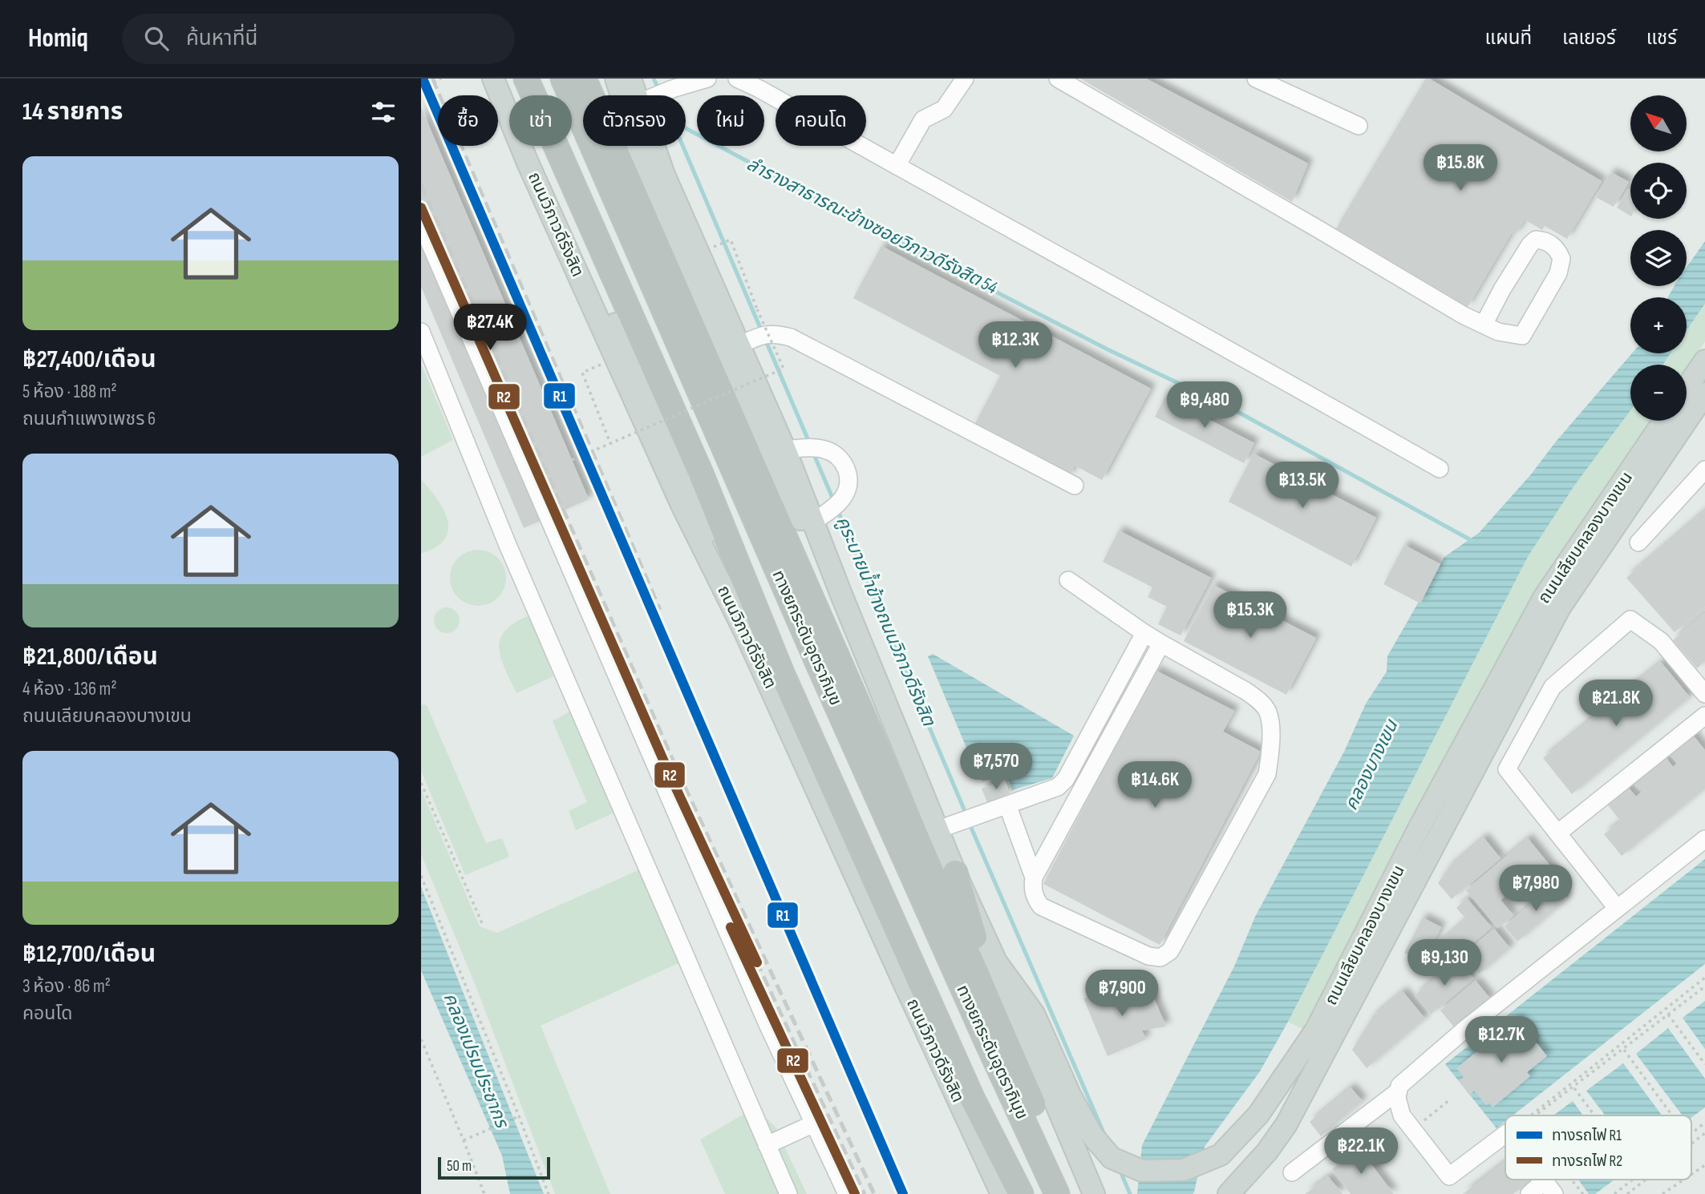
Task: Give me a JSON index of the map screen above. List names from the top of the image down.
{
  "streets": {
    "highway": ["ถนนวิภาวดีรังสิต", "ทางยกระดับอุตราภิมุข"],
    "main road": ["ถนนเลียบคลองบางเขน"]
  },
  "water": [
    "ลำรางสาธารณะข้างซอยวิภาวดีรังสิต 54",
    "คูระบายน้ำข้างถนนวิภาวดีรังสิต",
    "คลองบางเขน",
    "คลองเปรมประชากร"
  ],
  "lines": ["rail line R1", "rail line R2"],
  "legend": ["ทางรถไฟ R1", "ทางรถไฟ R2"],
  "scale_bar": "50 m",
  "north": "top left",
  "page": {
    "header": "Homiq",
    "search": "ค้นหาที่นี่",
    "nav": ["แผนที่", "เลเยอร์", "แชร์"],
    "heading": "14 รายการ",
    "map_buttons": ["+", "−"],
    "chip": [
      "ซื้อ",
      "เช่า",
      "ตัวกรอง",
      "ใหม่",
      "คอนโด"
    ],
    "price": [
      "฿15.8K",
      "฿27.4K",
      "฿12.3K",
      "฿9,480",
      "฿13.5K",
      "฿15.3K",
      "฿21.8K",
      "฿7,570",
      "฿14.6K",
      "฿7,980",
      "฿9,130",
      "฿7,900",
      "฿12.7K",
      "฿22.1K"
    ],
    "list": [
      {
        "name": "฿27,400/เดือน",
        "note": "5 ห้อง · 188 m² · ถนนกำแพงเพชร 6"
      },
      {
        "name": "฿21,800/เดือน",
        "note": "4 ห้อง · 136 m² · ถนนเลียบคลองบางเขน"
      },
      {
        "name": "฿12,700/เดือน",
        "note": "3 ห้อง · 86 m² · คอนโด"
      }
    ],
    "scale": "50 m"
  }
}
